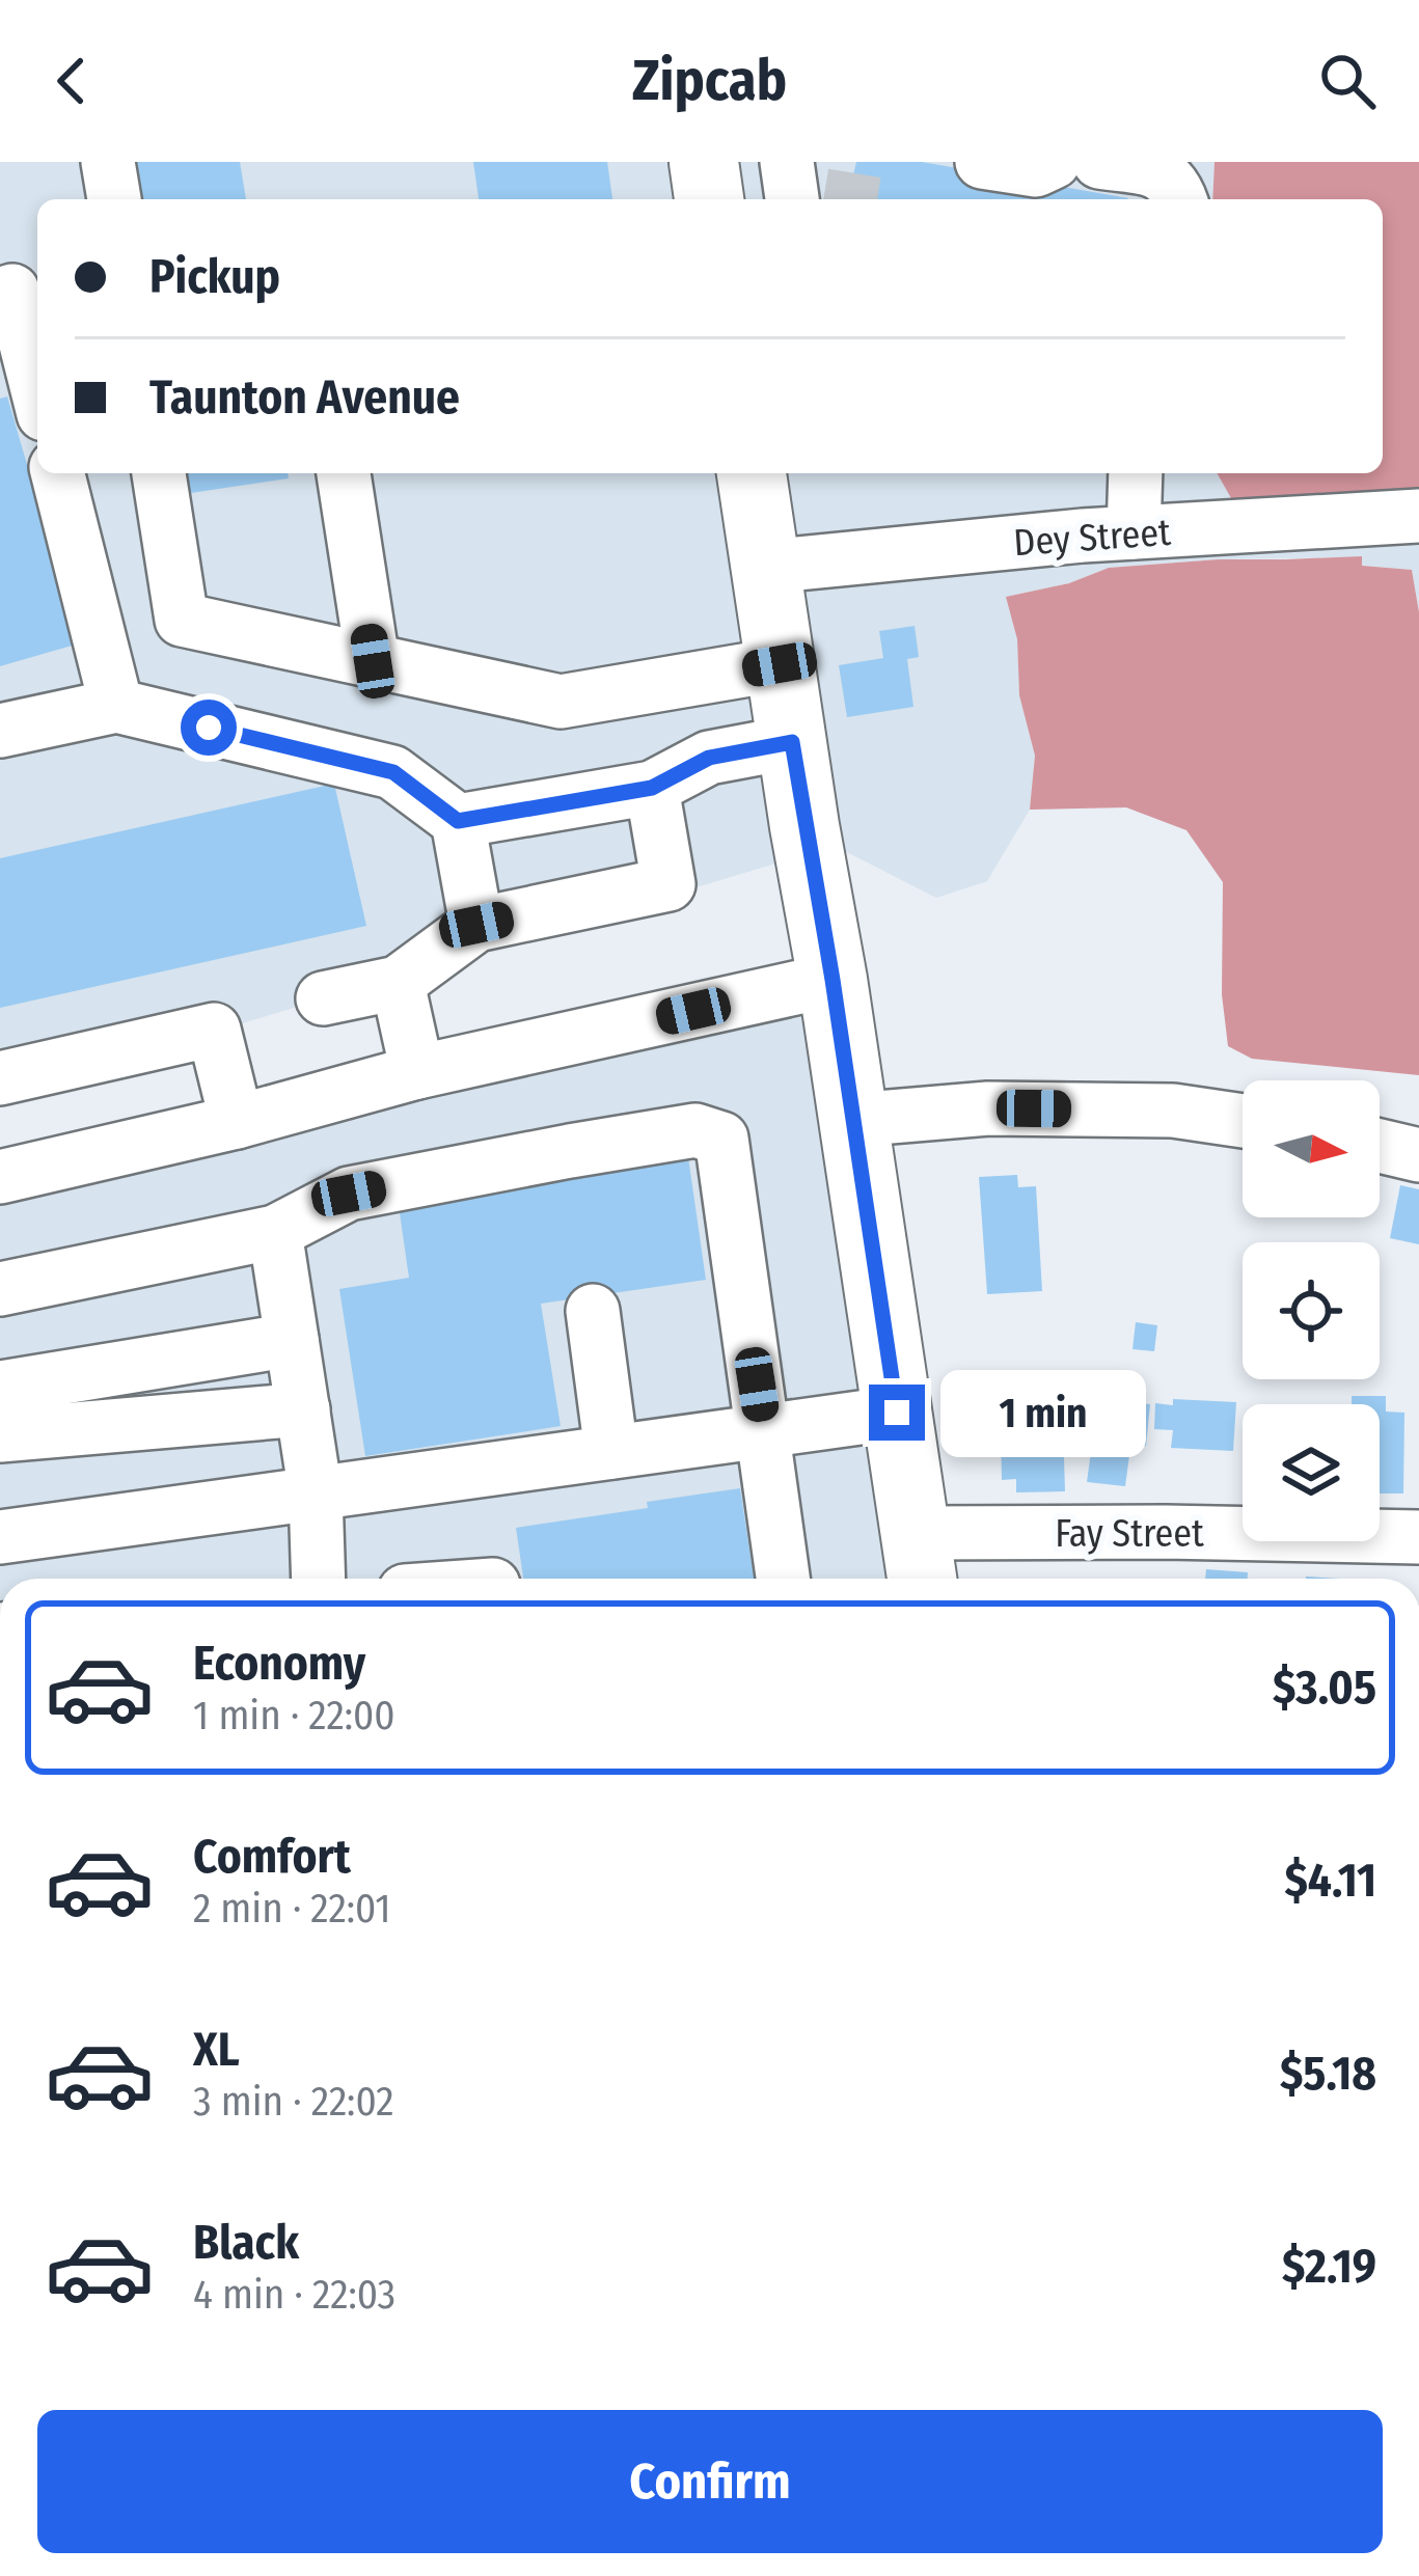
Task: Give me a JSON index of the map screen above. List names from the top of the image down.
{
  "streets": {
    "street": ["Dey Street", "Fay Street"]
  },
  "north": "right",
  "page": {
    "header": "Zipcab",
    "banner": ["Pickup", "Taunton Avenue"],
    "bubble": "1 min",
    "list": [
      {
        "name": "Economy",
        "note": "1 min · 22:00",
        "value": "$3.05"
      },
      {
        "name": "Comfort",
        "note": "2 min · 22:01",
        "value": "$4.11"
      },
      {
        "name": "XL",
        "note": "3 min · 22:02",
        "value": "$5.18"
      },
      {
        "name": "Black",
        "note": "4 min · 22:03",
        "value": "$2.19"
      }
    ],
    "buttons": "Confirm"
  }
}
